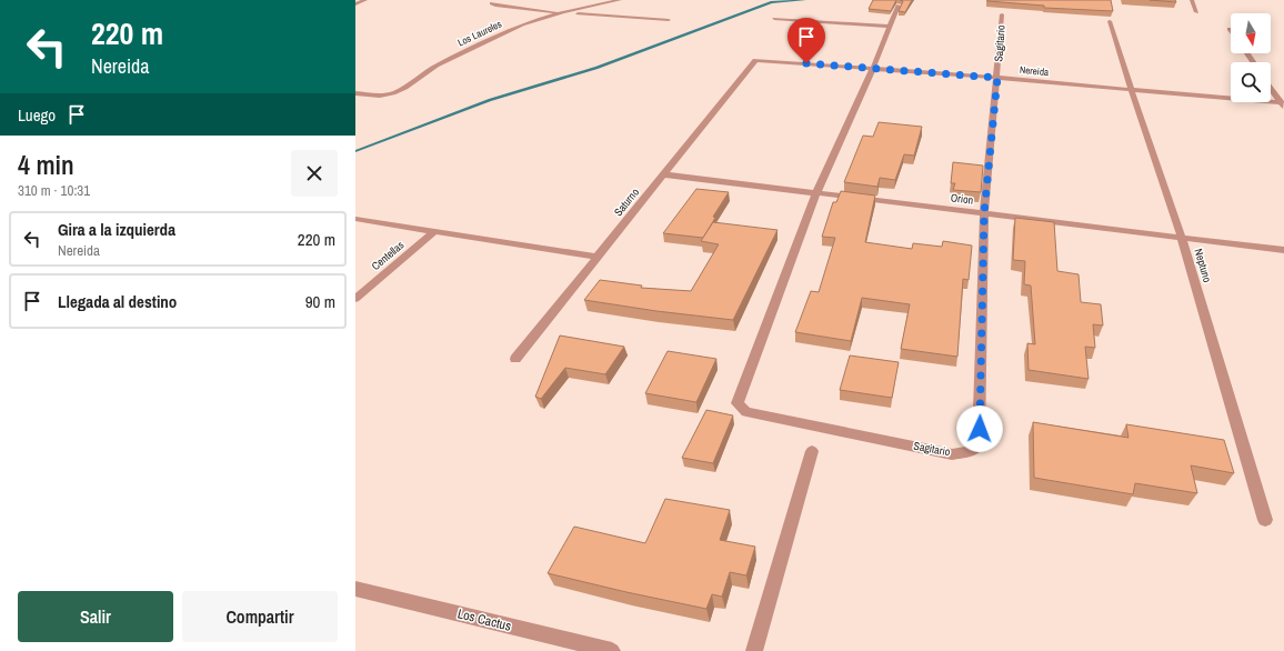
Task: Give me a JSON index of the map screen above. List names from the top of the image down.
{
  "streets": {
    "street": [
      "Los Laureles",
      "Sagitario",
      "Nereida",
      "Orion",
      "Saturno",
      "Centellas",
      "Neptuno",
      "Los Cactus"
    ]
  },
  "crossings": [
    ["Sagitario", "Nereida"],
    ["Sagitario", "Orion"],
    ["Nereida", "Saturno"],
    ["Nereida", "Neptuno"],
    ["Orion", "Saturno"],
    ["Orion", "Neptuno"]
  ],
  "north": "bottom",
  "page": {
    "turn": ["220 m", "Nereida"],
    "then": "Luego",
    "heading": ["4 min", "310 m · 10:31"],
    "list": [
      {
        "name": "Gira a la izquierda",
        "note": "Nereida",
        "value": "220 m"
      },
      {
        "name": "Llegada al destino",
        "value": "90 m"
      }
    ],
    "buttons": ["Salir", "Compartir"]
  }
}
